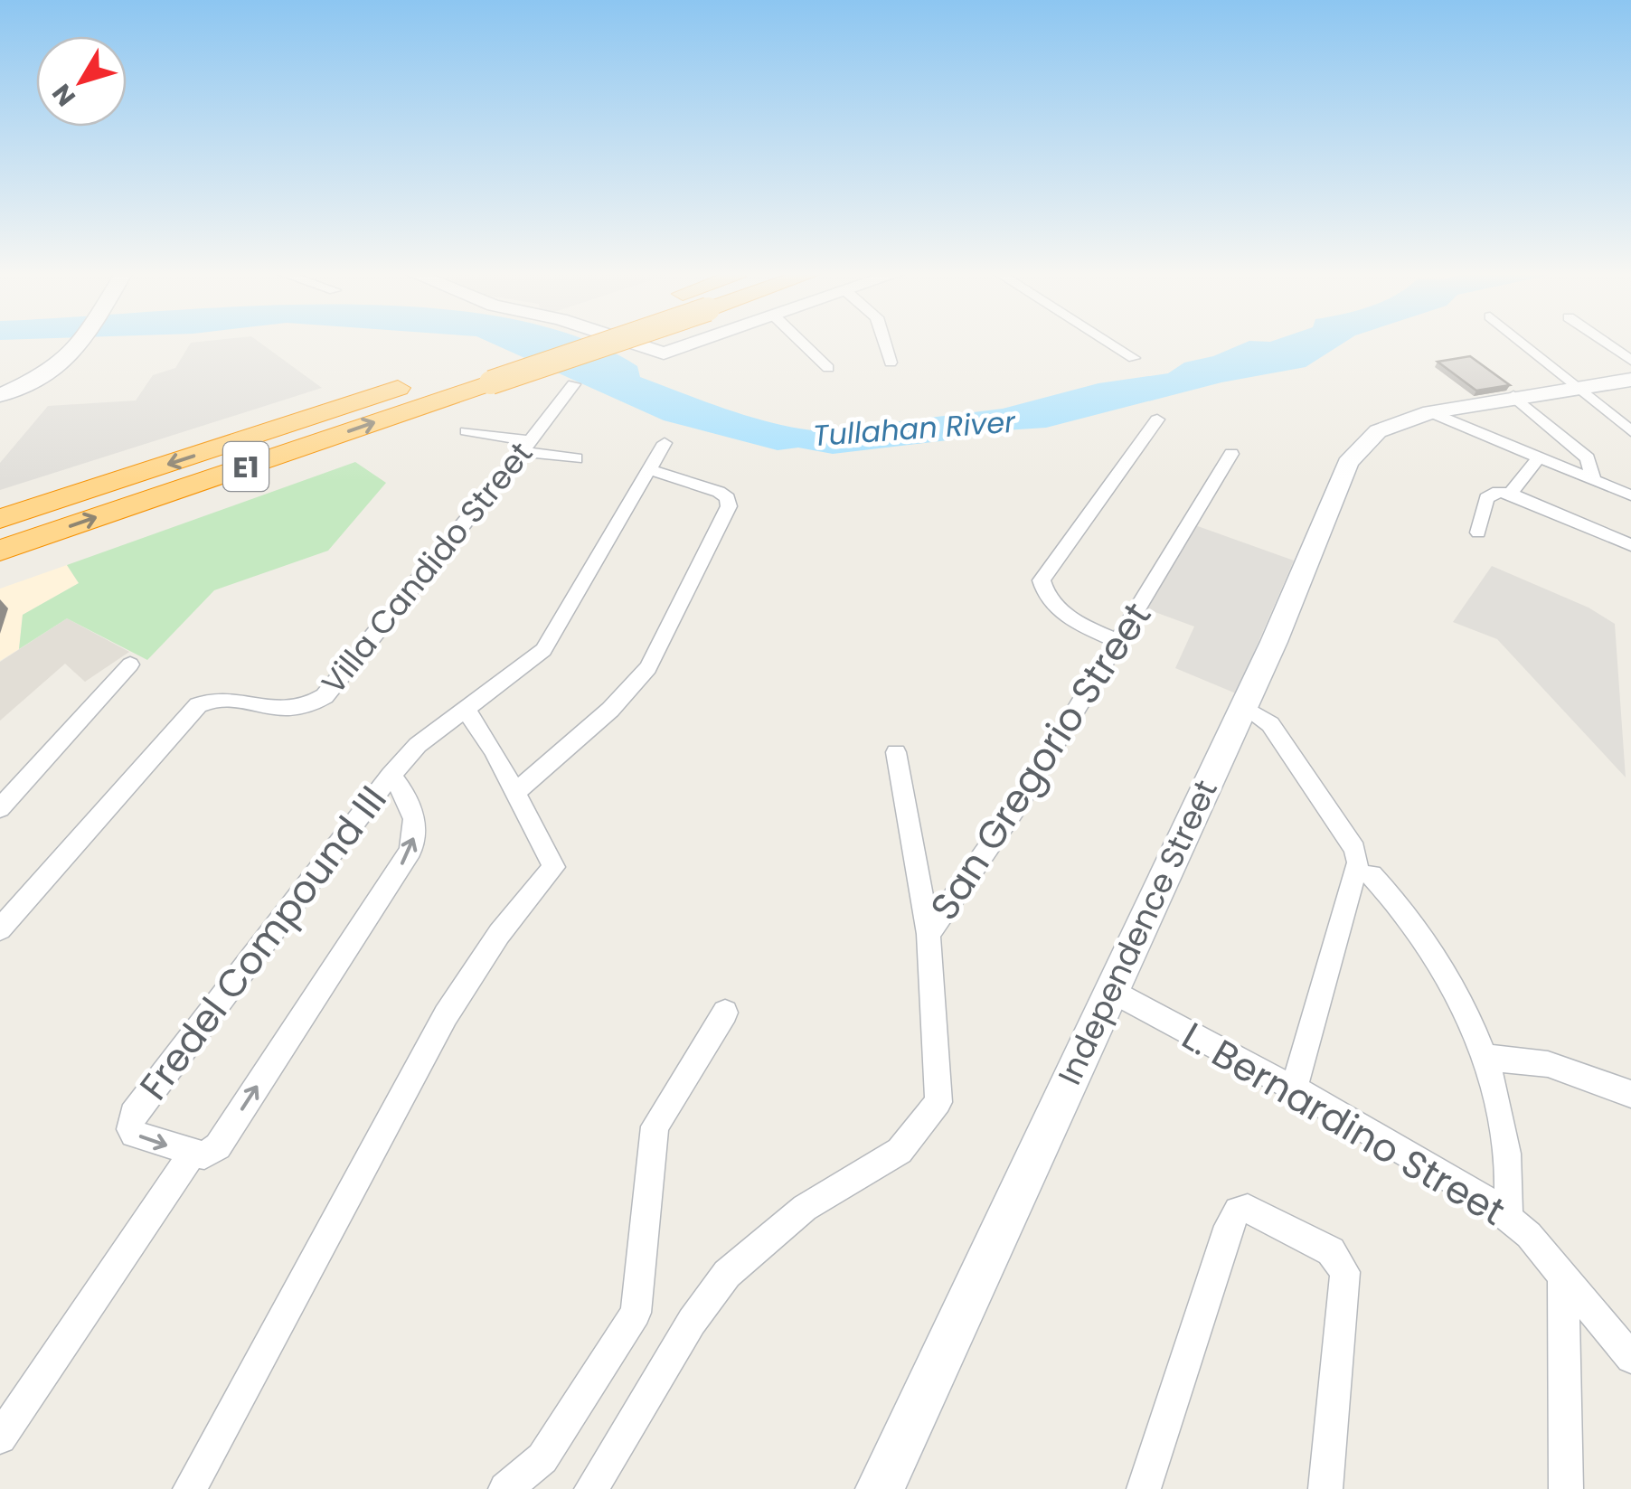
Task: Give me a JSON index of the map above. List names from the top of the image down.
{
  "streets": {
    "highway": ["E1"],
    "street": [
      "Villa Candido Street",
      "San Gregorio Street",
      "Independence Street",
      "Fredel Compound III",
      "L. Bernardino Street"
    ]
  },
  "crossings": [
    ["Independence Street", "L. Bernardino Street"]
  ],
  "water": ["Tullahan River"],
  "north": "bottom left"
}
